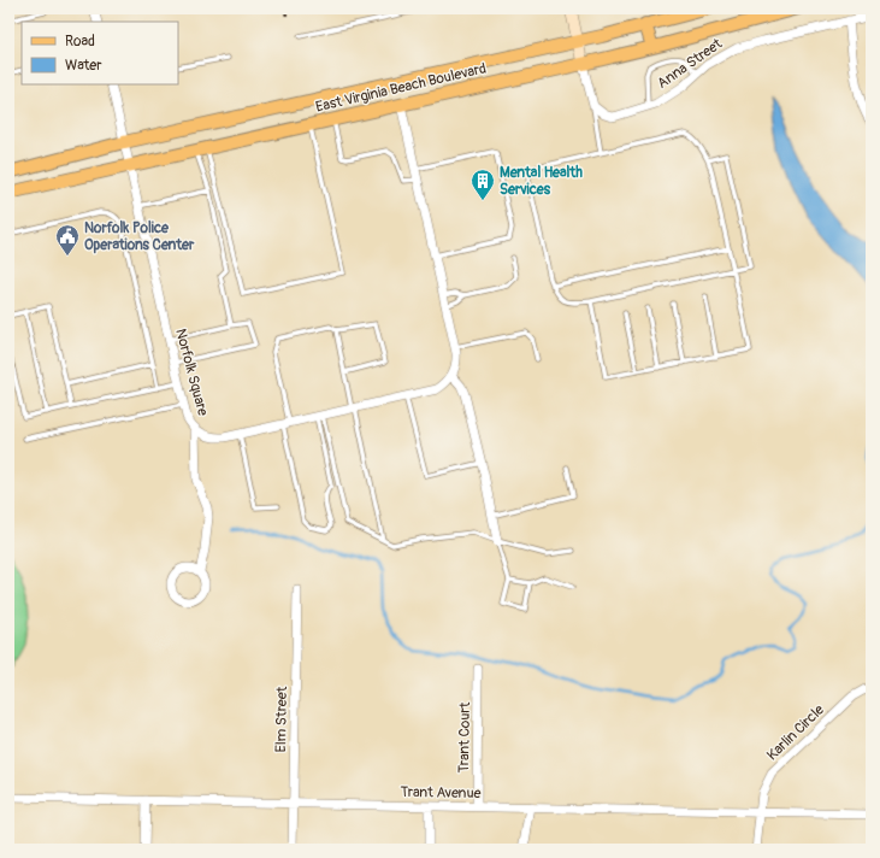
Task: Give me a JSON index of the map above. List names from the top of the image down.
{
  "streets": {
    "main road": ["East Virginia Beach Boulevard"],
    "street": [
      "Anna Street",
      "Norfolk Square",
      "Elm Street",
      "Karlin Circle",
      "Trant Court",
      "Trant Avenue"
    ]
  },
  "crossings": [
    ["East Virginia Beach Boulevard", "Norfolk Square"],
    ["Elm Street", "Trant Avenue"],
    ["Karlin Circle", "Trant Avenue"],
    ["Trant Court", "Trant Avenue"]
  ],
  "places": {
    "building": ["Mental Health Services"],
    "public building": ["Norfolk Police Operations Center"]
  },
  "legend": ["Road", "Water"]
}
